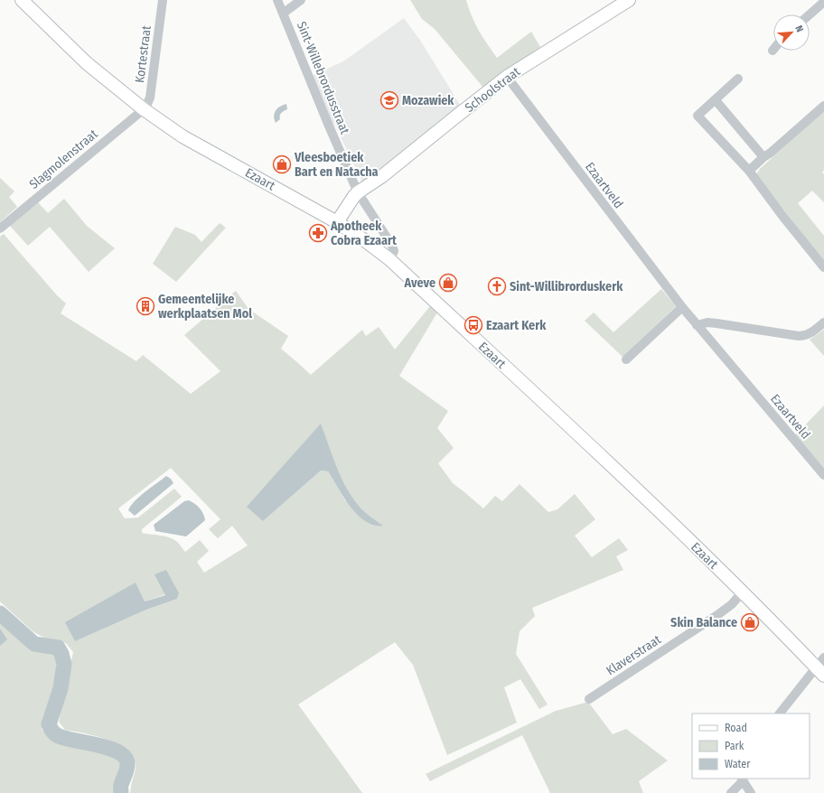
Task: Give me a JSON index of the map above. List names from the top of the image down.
{
  "streets": {
    "main road": ["Schoolstraat", "Ezaart"],
    "street": [
      "Kortestraat",
      "Sint-Willebrordusstraat",
      "Slagmolenstraat",
      "Ezaartveld",
      "Klaverstraat"
    ]
  },
  "crossings": [
    ["Kortestraat", "Slagmolenstraat"],
    ["Kortestraat", "Ezaart"],
    ["Sint-Willebrordusstraat", "Schoolstraat"],
    ["Sint-Willebrordusstraat", "Ezaart"],
    ["Schoolstraat", "Ezaart"],
    ["Schoolstraat", "Ezaartveld"],
    ["Slagmolenstraat", "Ezaart"],
    ["Ezaart", "Klaverstraat"]
  ],
  "places": {
    "school or university": ["Mozawiek"],
    "shop": ["Vleesboetiek Bart en Natacha", "Aveve", "Skin Balance"],
    "pharmacy": ["Apotheek Cobra Ezaart"],
    "church": ["Sint-Willibrorduskerk"],
    "building": ["Gemeentelijke werkplaatsen Mol"],
    "bus stop": ["Ezaart Kerk"]
  },
  "legend": ["Road", "Park", "Water"],
  "north": "top right"
}
